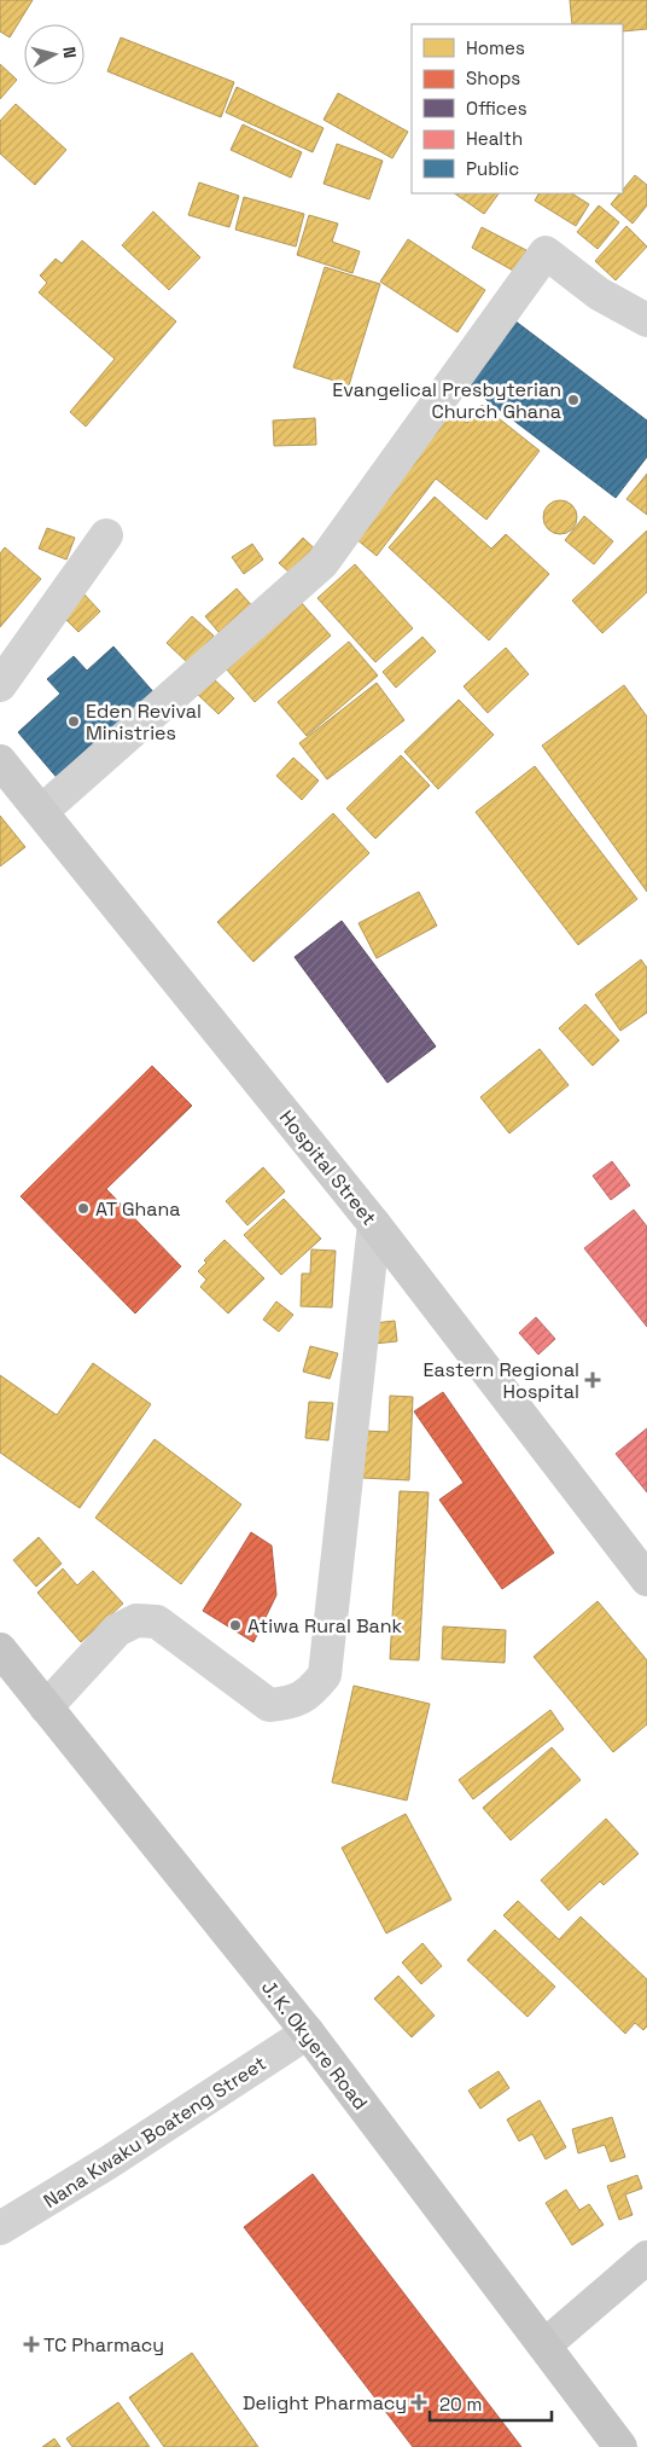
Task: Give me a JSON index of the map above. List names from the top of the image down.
{
  "streets": {
    "main road": ["J. K. Okyere Road"],
    "street": ["Hospital Street", "Nana Kwaku Boateng Street"]
  },
  "crossings": [
    ["J. K. Okyere Road", "Nana Kwaku Boateng Street"]
  ],
  "places": {
    "other": [
      "Evangelical Presbyterian Church Ghana",
      "Eden Revival Ministries",
      "AT Ghana",
      "Atiwa Rural Bank"
    ],
    "health": ["Eastern Regional Hospital", "TC Pharmacy", "Delight Pharmacy"]
  },
  "legend": [
    "Homes",
    "Shops",
    "Offices",
    "Health",
    "Public"
  ],
  "scale_bar": "20 m",
  "north": "right"
}
